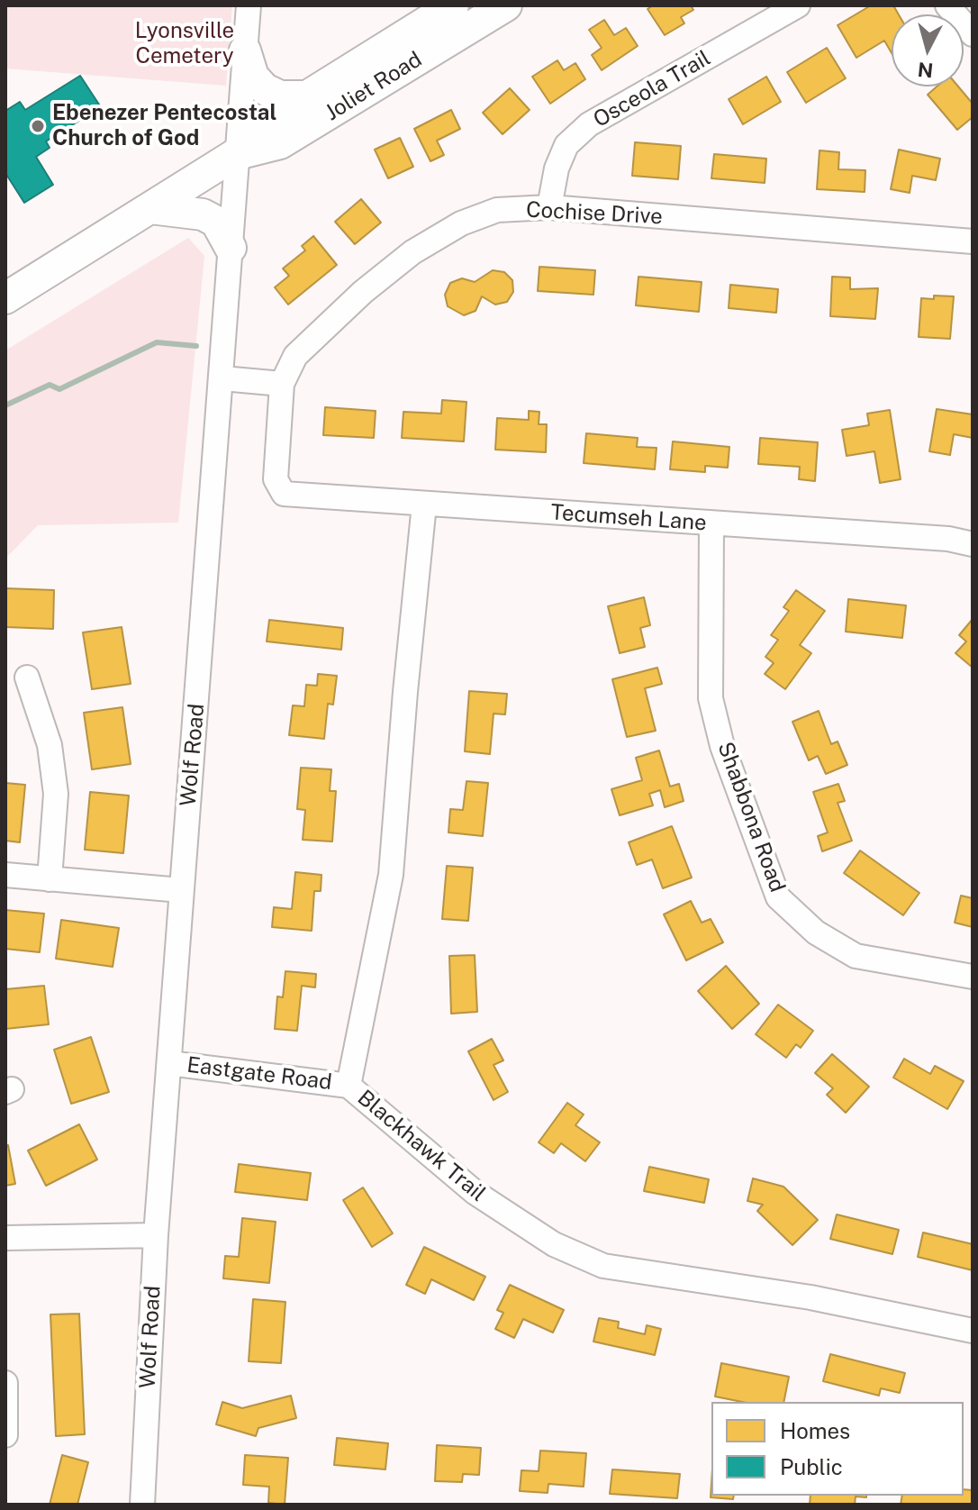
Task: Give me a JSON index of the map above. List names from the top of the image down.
{
  "streets": {
    "main road": ["Joliet Road"],
    "street": [
      "Osceola Trail",
      "Cochise Drive",
      "Tecumseh Lane",
      "Wolf Road",
      "Shabbona Road",
      "Eastgate Road",
      "Blackhawk Trail"
    ]
  },
  "crossings": [
    ["Joliet Road", "Wolf Road"],
    ["Osceola Trail", "Cochise Drive"],
    ["Cochise Drive", "Tecumseh Lane"],
    ["Tecumseh Lane", "Shabbona Road"],
    ["Tecumseh Lane", "Blackhawk Trail"],
    ["Wolf Road", "Eastgate Road"],
    ["Eastgate Road", "Blackhawk Trail"]
  ],
  "parks": ["Lyonsville Cemetery"],
  "places": ["Ebenezer Pentecostal Church of God"],
  "legend": ["Homes", "Public"],
  "north": "bottom"
}
